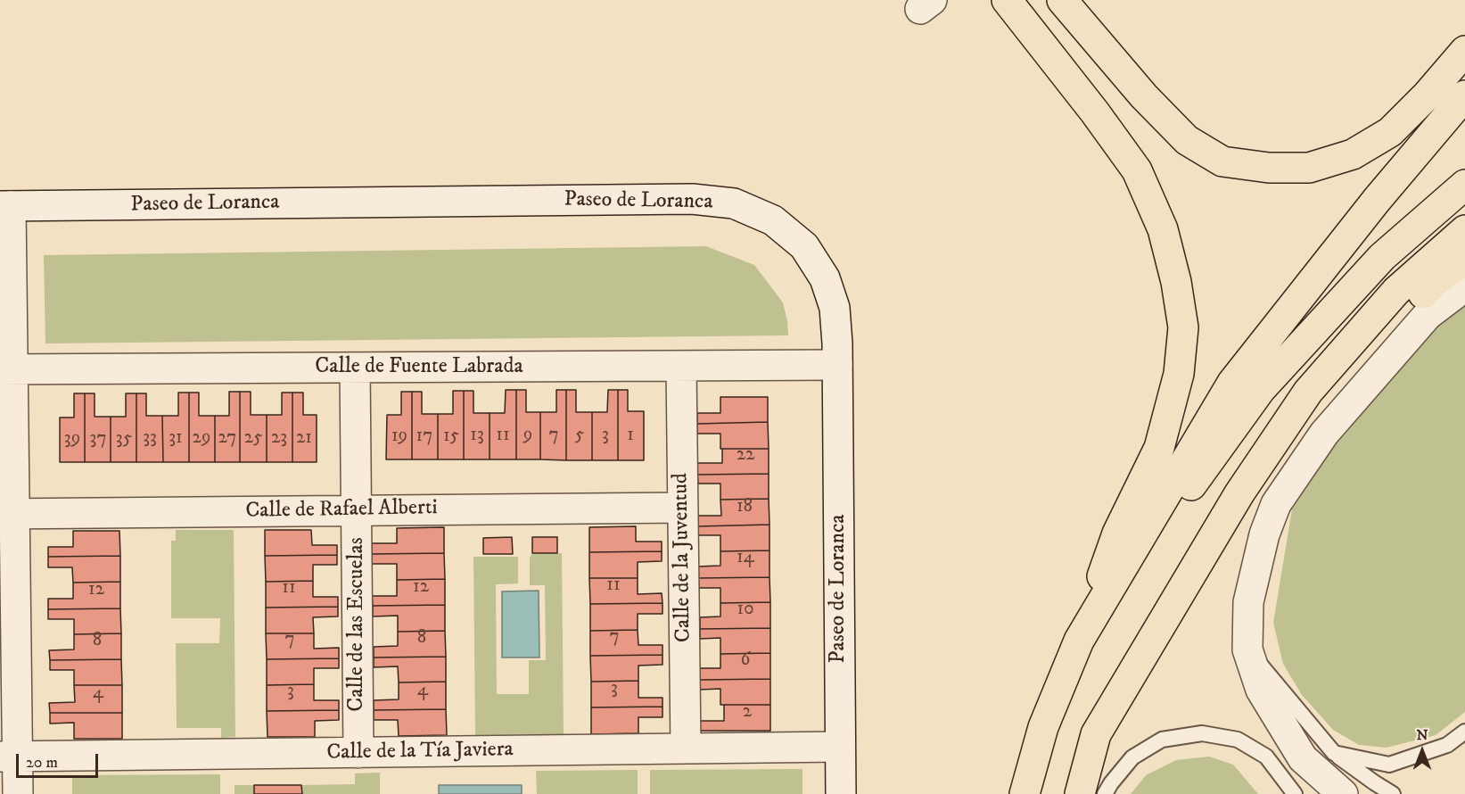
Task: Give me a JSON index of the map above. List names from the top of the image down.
{
  "streets": {
    "street": [
      "Paseo de Loranca",
      "Calle de Fuente Labrada",
      "Calle de Rafael Alberti",
      "Calle de la Juventud",
      "Calle de las Escuelas",
      "Calle de la Tía Javiera"
    ]
  },
  "crossings": [
    ["Paseo de Loranca", "Calle de Fuente Labrada"],
    ["Paseo de Loranca", "Calle de la Tía Javiera"],
    ["Calle de Fuente Labrada", "Calle de la Juventud"],
    ["Calle de Fuente Labrada", "Calle de las Escuelas"],
    ["Calle de Rafael Alberti", "Calle de la Juventud"],
    ["Calle de Rafael Alberti", "Calle de las Escuelas"],
    ["Calle de la Juventud", "Calle de la Tía Javiera"],
    ["Calle de las Escuelas", "Calle de la Tía Javiera"]
  ],
  "house_numbers": [
    "13",
    "11",
    "9",
    "7",
    "5",
    "3",
    "1",
    "19",
    "17",
    "15",
    "33",
    "31",
    "29",
    "27",
    "25",
    "23",
    "21",
    "39",
    "37",
    "35",
    "22",
    "18",
    "14",
    "11",
    "12",
    "11",
    "12",
    "10",
    "7",
    "8",
    "7",
    "8",
    "6",
    "3",
    "4",
    "3",
    "4",
    "2"
  ],
  "scale_bar": "20 m",
  "north": "top"
}
